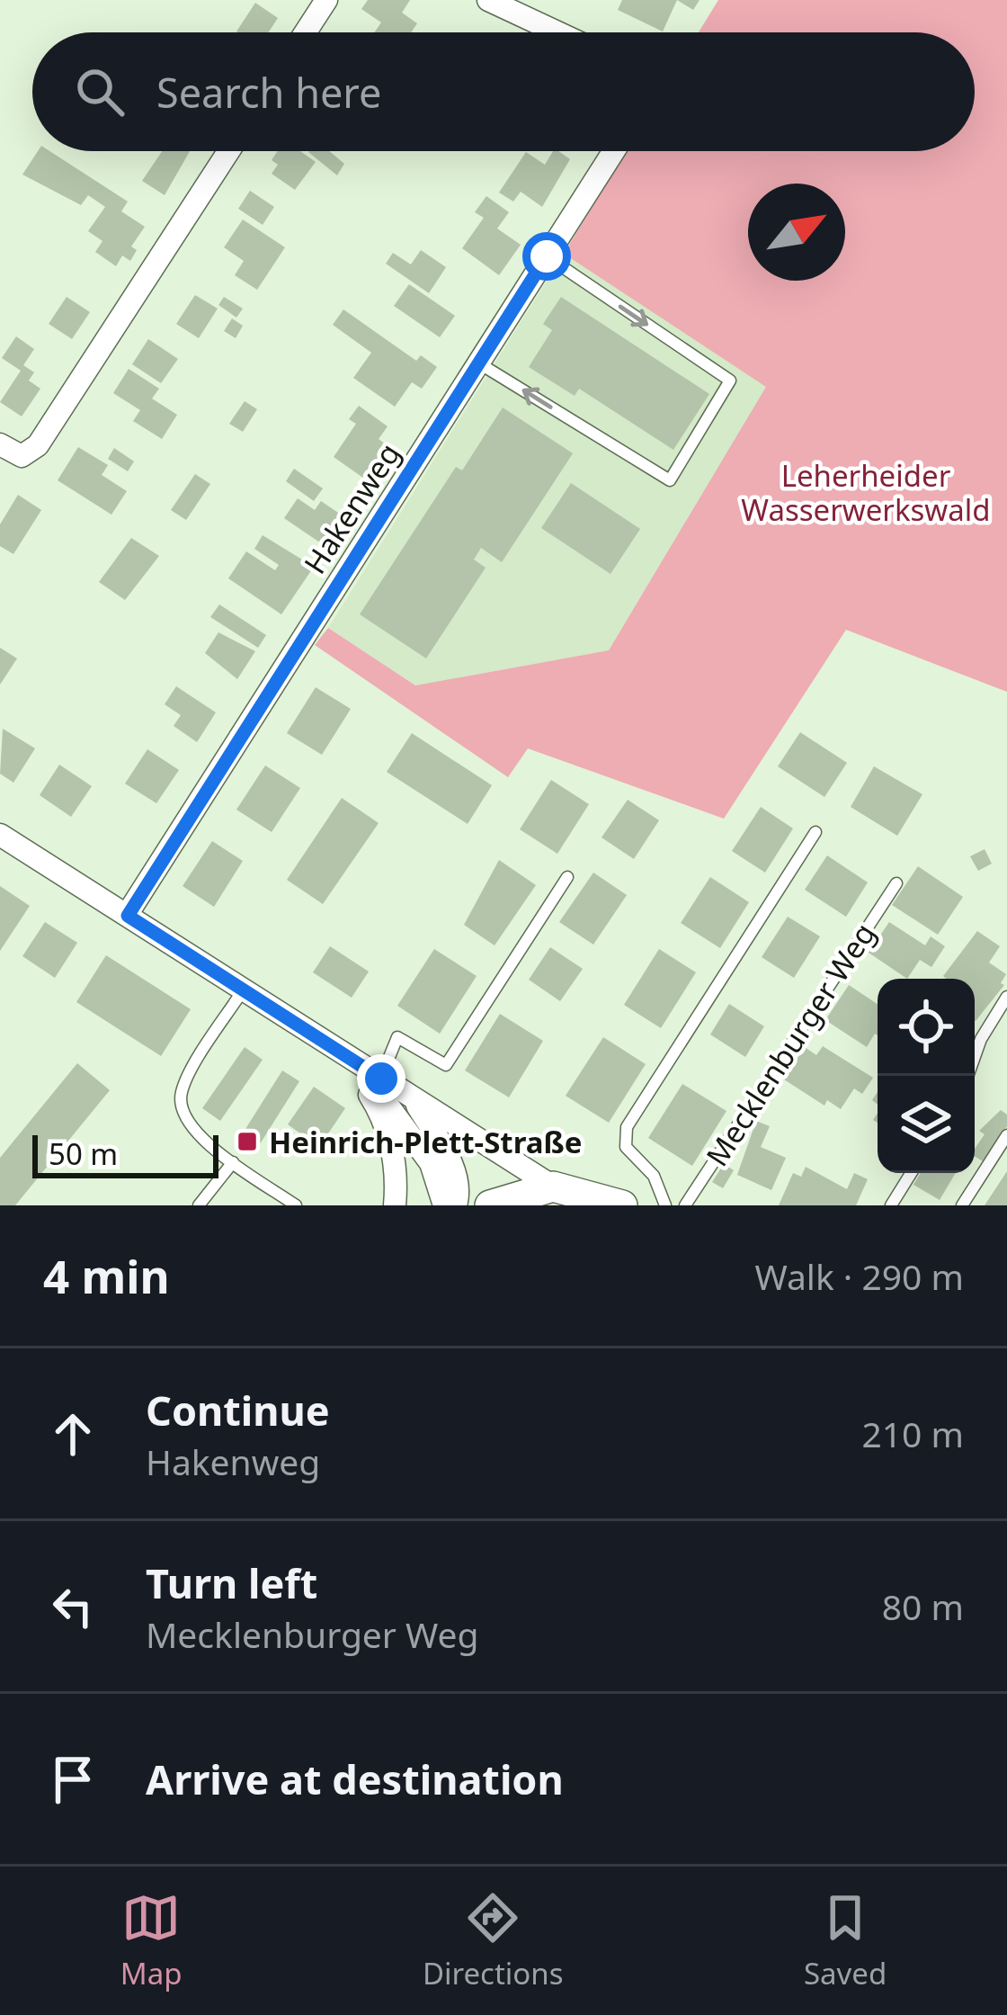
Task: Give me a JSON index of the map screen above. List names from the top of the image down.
{
  "streets": {
    "street": ["Hakenweg"],
    "lane": ["Mecklenburger Weg"]
  },
  "parks": ["Leherheider Wasserwerkswald"],
  "places": {
    "transit": ["Heinrich-Plett-Straße"]
  },
  "scale_bar": "50 m",
  "north": "top right",
  "page": {
    "search": "Search here",
    "scale": "50 m",
    "heading": ["4 min", "Walk · 290 m"],
    "list": [
      ["Continue", "Hakenweg", "210 m"],
      ["Turn left", "Mecklenburger Weg", "80 m"],
      "Arrive at destination"
    ],
    "nav": ["Map", "Directions", "Saved"]
  }
}
